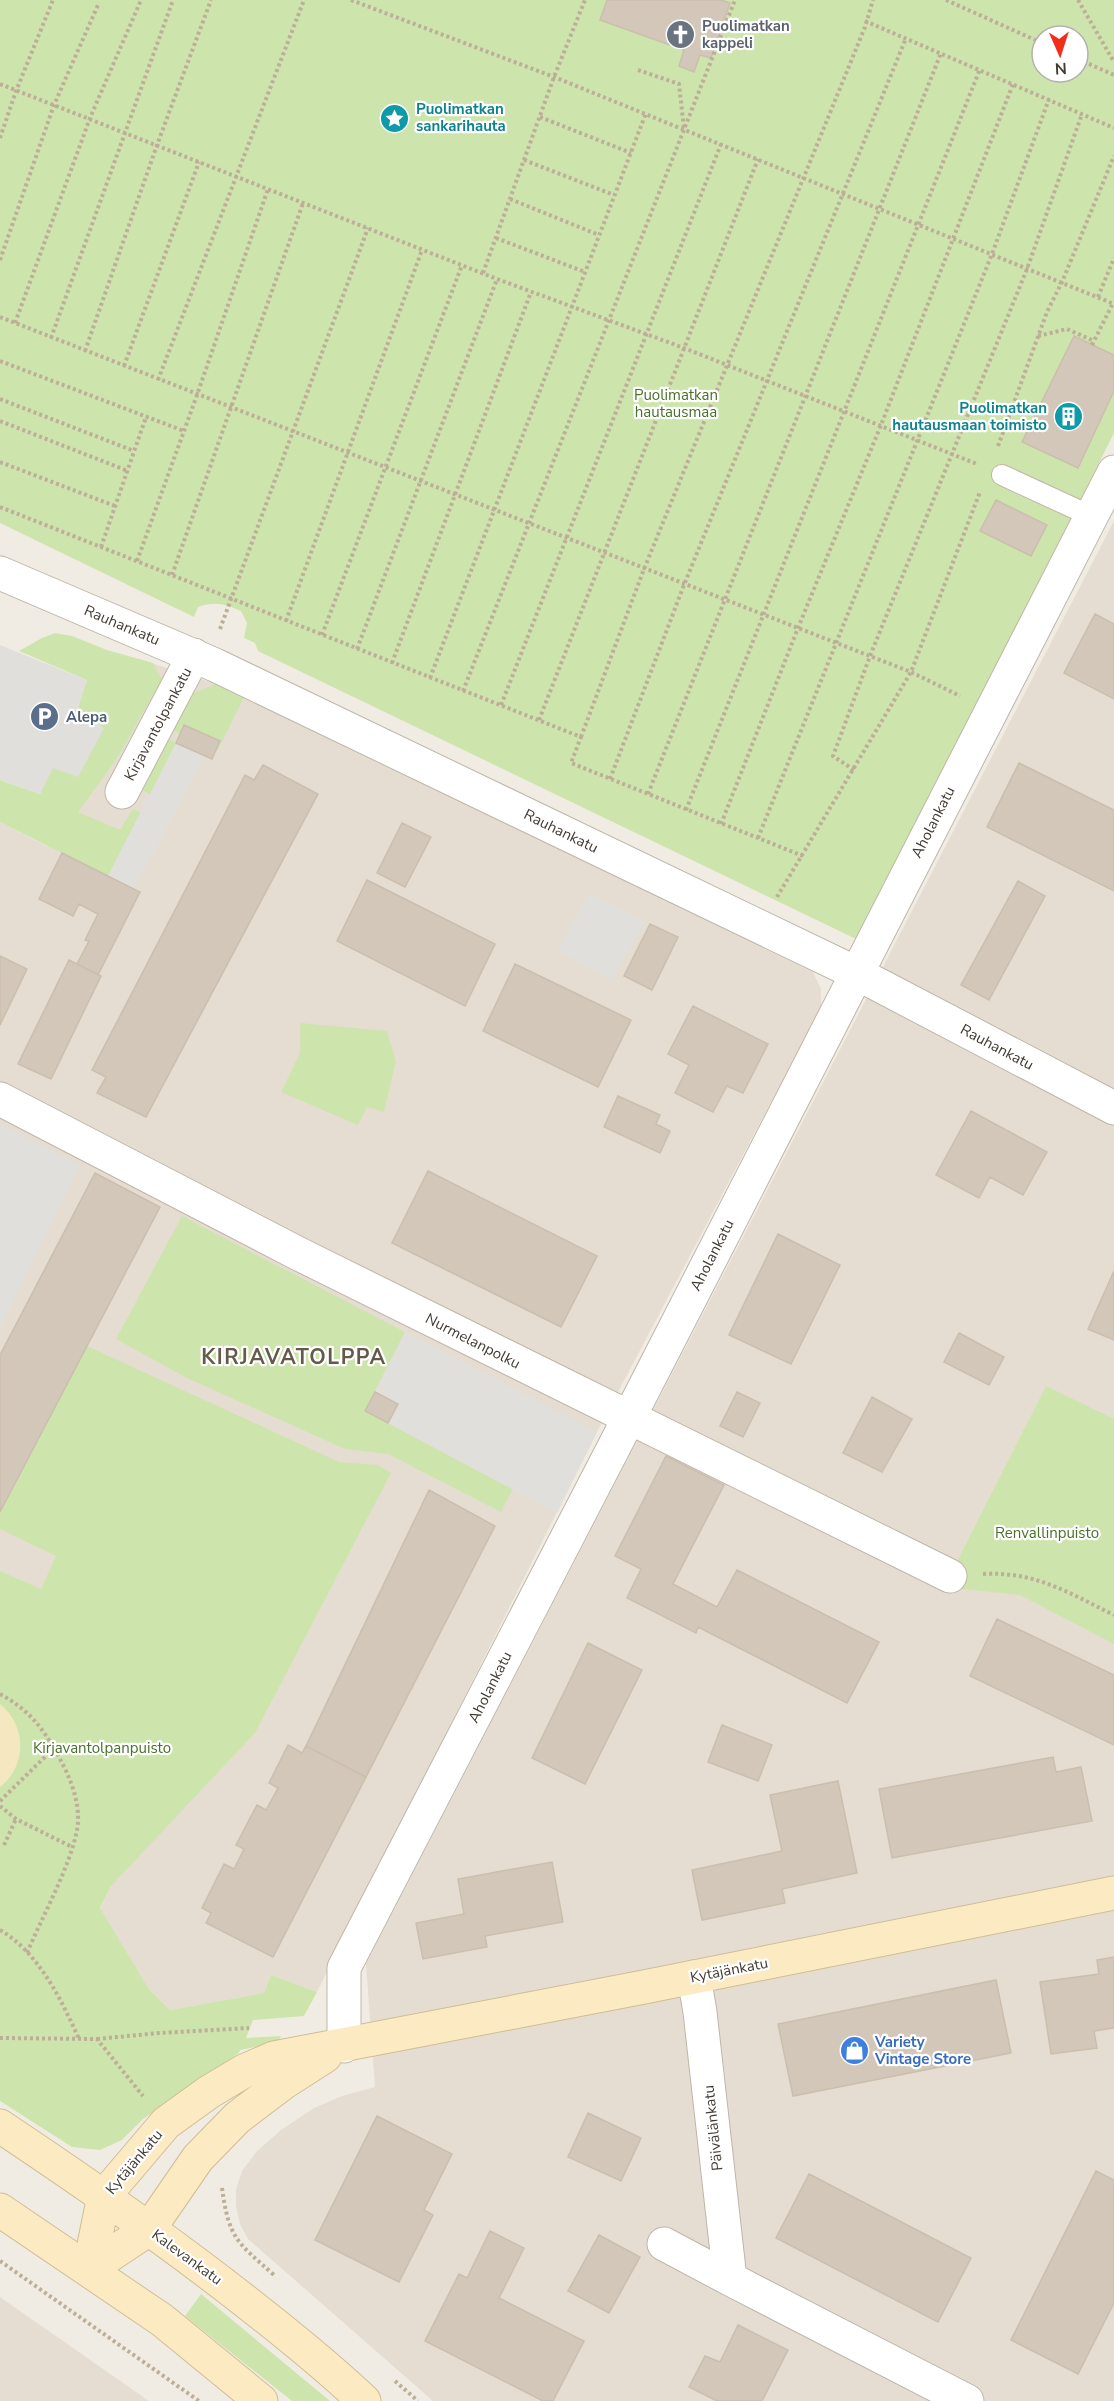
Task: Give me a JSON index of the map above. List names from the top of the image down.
{
  "streets": {
    "street": [
      "Rauhankatu",
      "Kirjavantolpankatu",
      "Aholankatu",
      "Nurmelanpolku",
      "Kytäjänkatu",
      "Päivälänkatu",
      "Kalevankatu"
    ]
  },
  "crossings": [
    ["Rauhankatu", "Kirjavantolpankatu"],
    ["Rauhankatu", "Aholankatu"],
    ["Aholankatu", "Nurmelanpolku"],
    ["Aholankatu", "Kytäjänkatu"],
    ["Kytäjänkatu", "Päivälänkatu"],
    ["Kytäjänkatu", "Kalevankatu"]
  ],
  "districts": ["KIRJAVATOLPPA"],
  "parks": ["Puolimatkan hautausmaa", "Renvallinpuisto", "Kirjavantolpanpuisto"],
  "places": {
    "church": ["Puolimatkan kappeli"],
    "place": ["Puolimatkan sankarihauta"],
    "building": ["Puolimatkan hautausmaan toimisto"],
    "parking": ["Alepa"],
    "shop": ["Variety Vintage Store"]
  },
  "north": "bottom"
}
